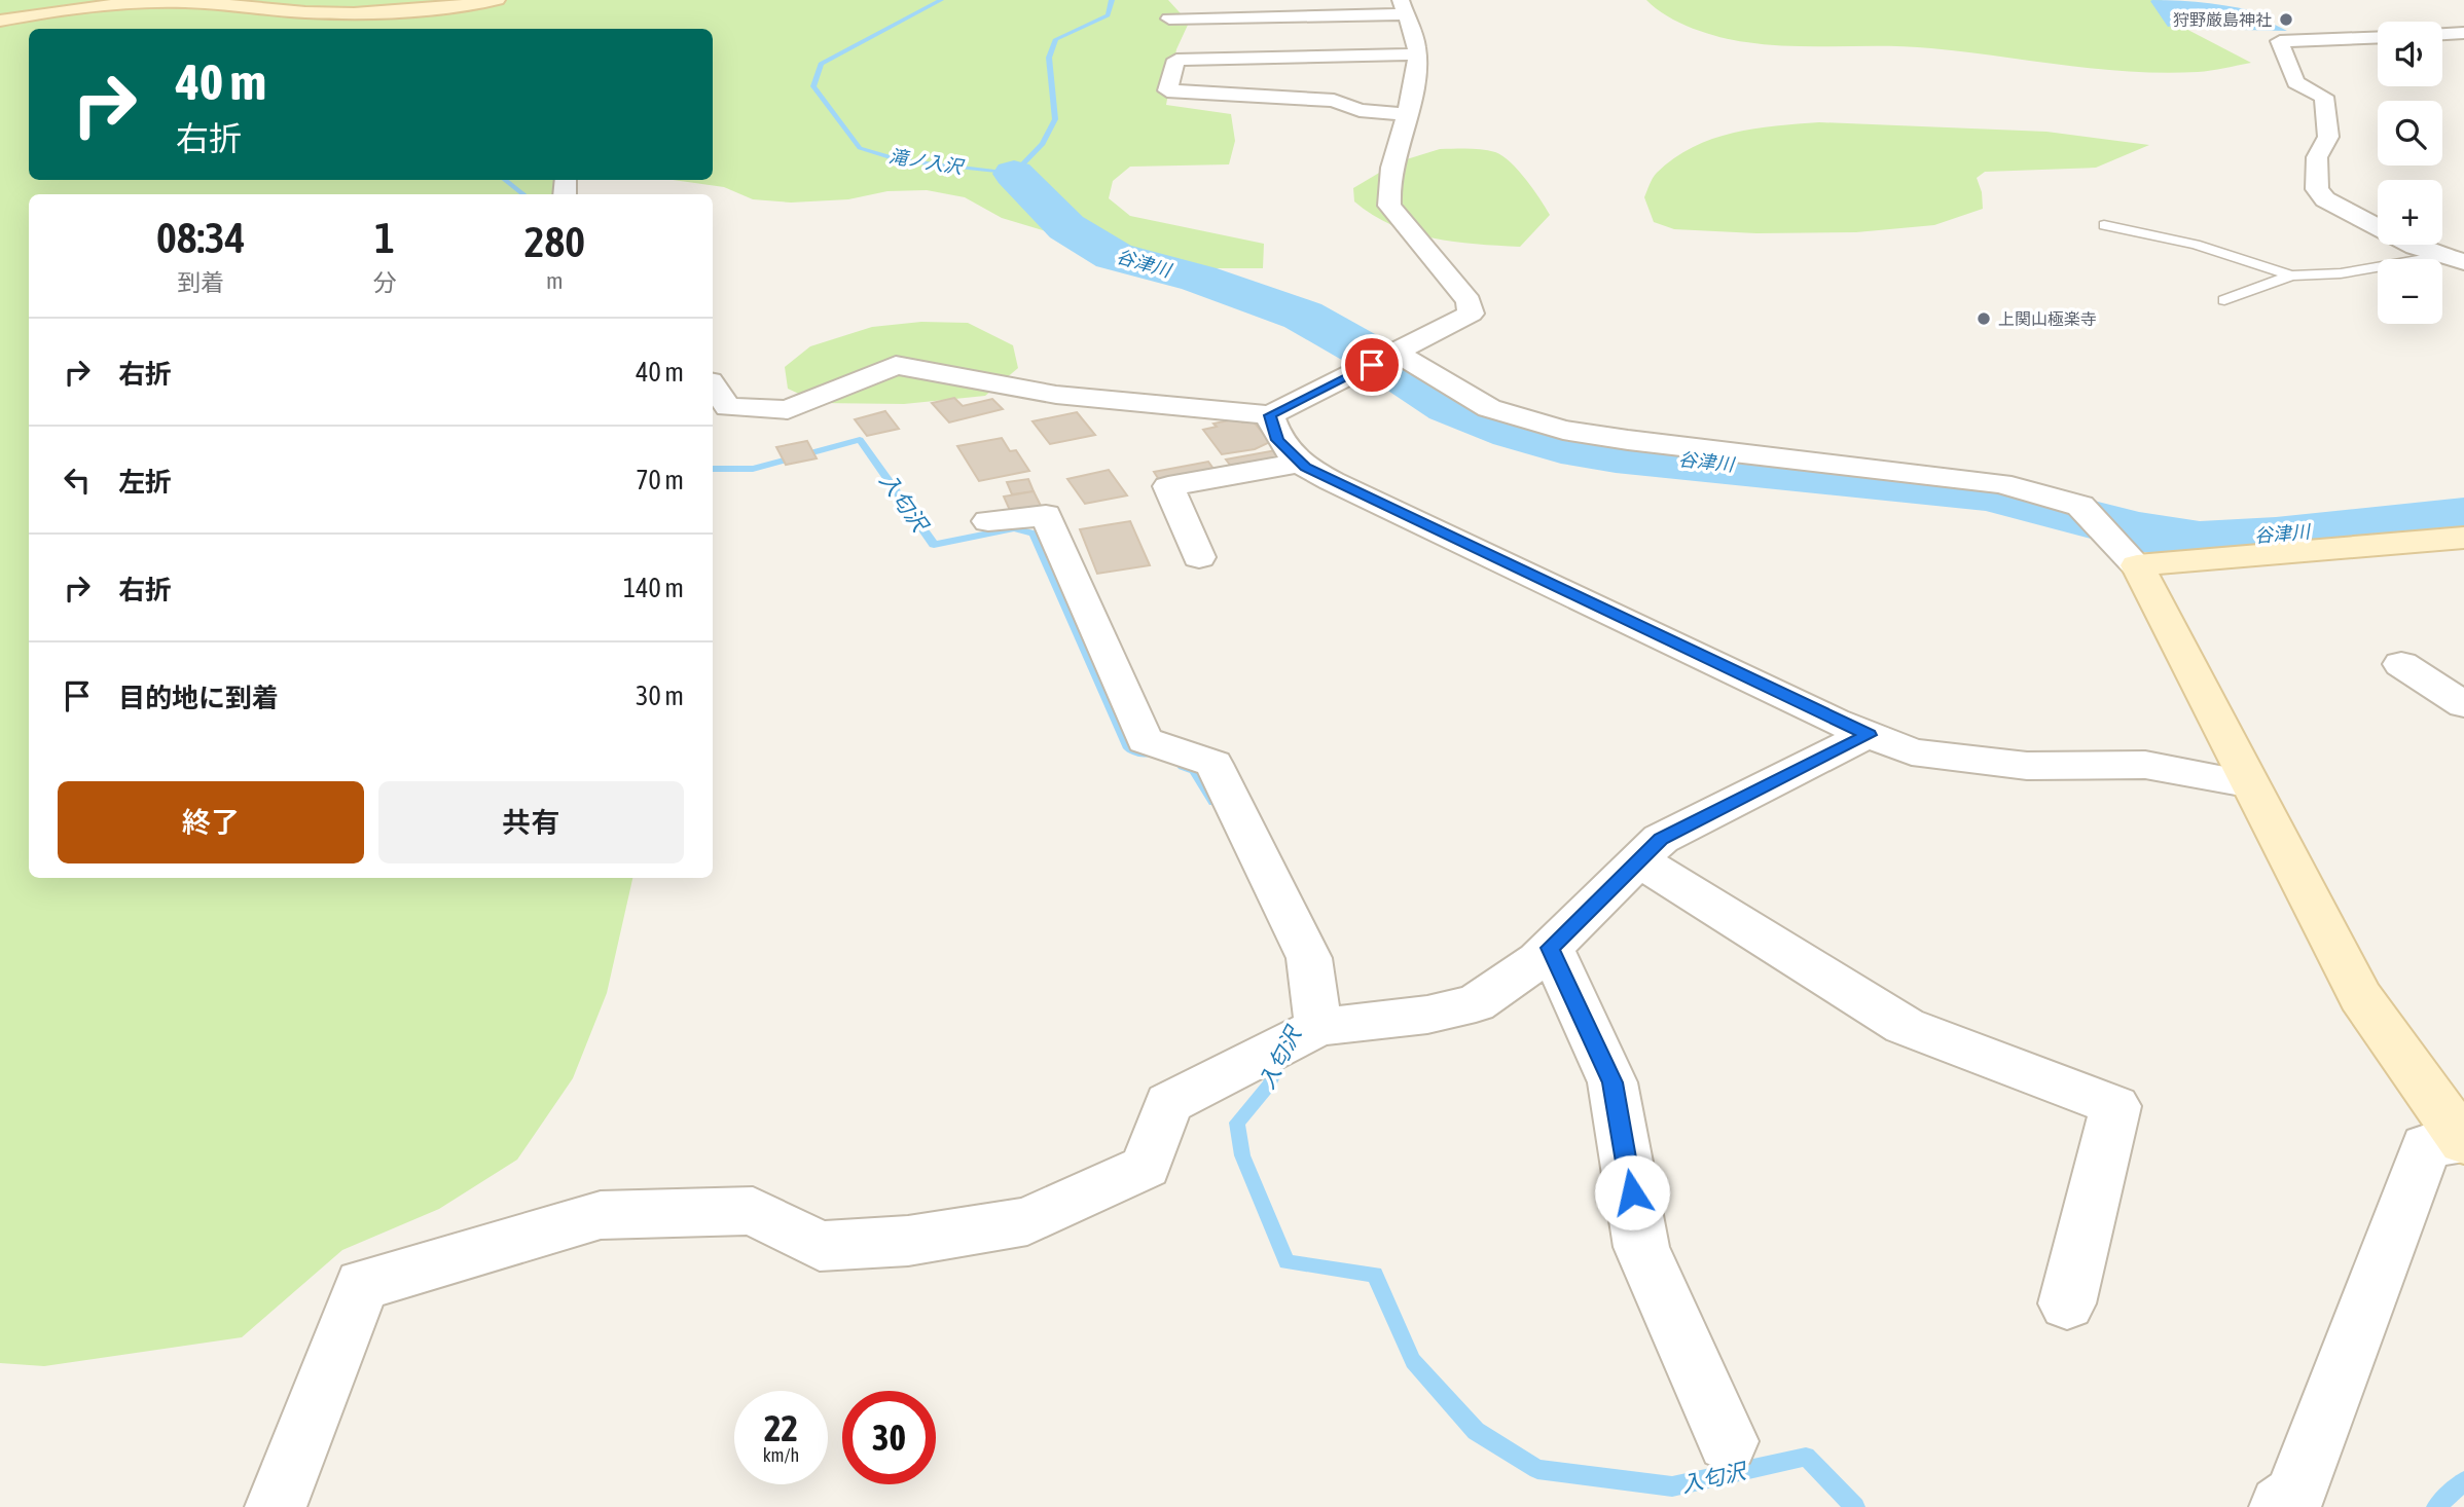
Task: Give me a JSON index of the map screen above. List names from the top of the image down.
{
  "water": ["滝ノ入沢", "谷津川", "入匂沢"],
  "places": ["狩野厳島神社", "上関山極楽寺"],
  "page": {
    "map_buttons": ["+", "−"],
    "turn": ["40 m", "右折"],
    "eta": [
      "08:34",
      "到着",
      "1",
      "分",
      "280",
      "m"
    ],
    "list": [
      {
        "name": "右折",
        "value": "40 m"
      },
      {
        "name": "左折",
        "value": "70 m"
      },
      {
        "name": "右折",
        "value": "140 m"
      },
      {
        "name": "目的地に到着",
        "value": "30 m"
      }
    ],
    "buttons": ["終了", "共有"],
    "speed": "22 km/h",
    "limit": "30"
  }
}
